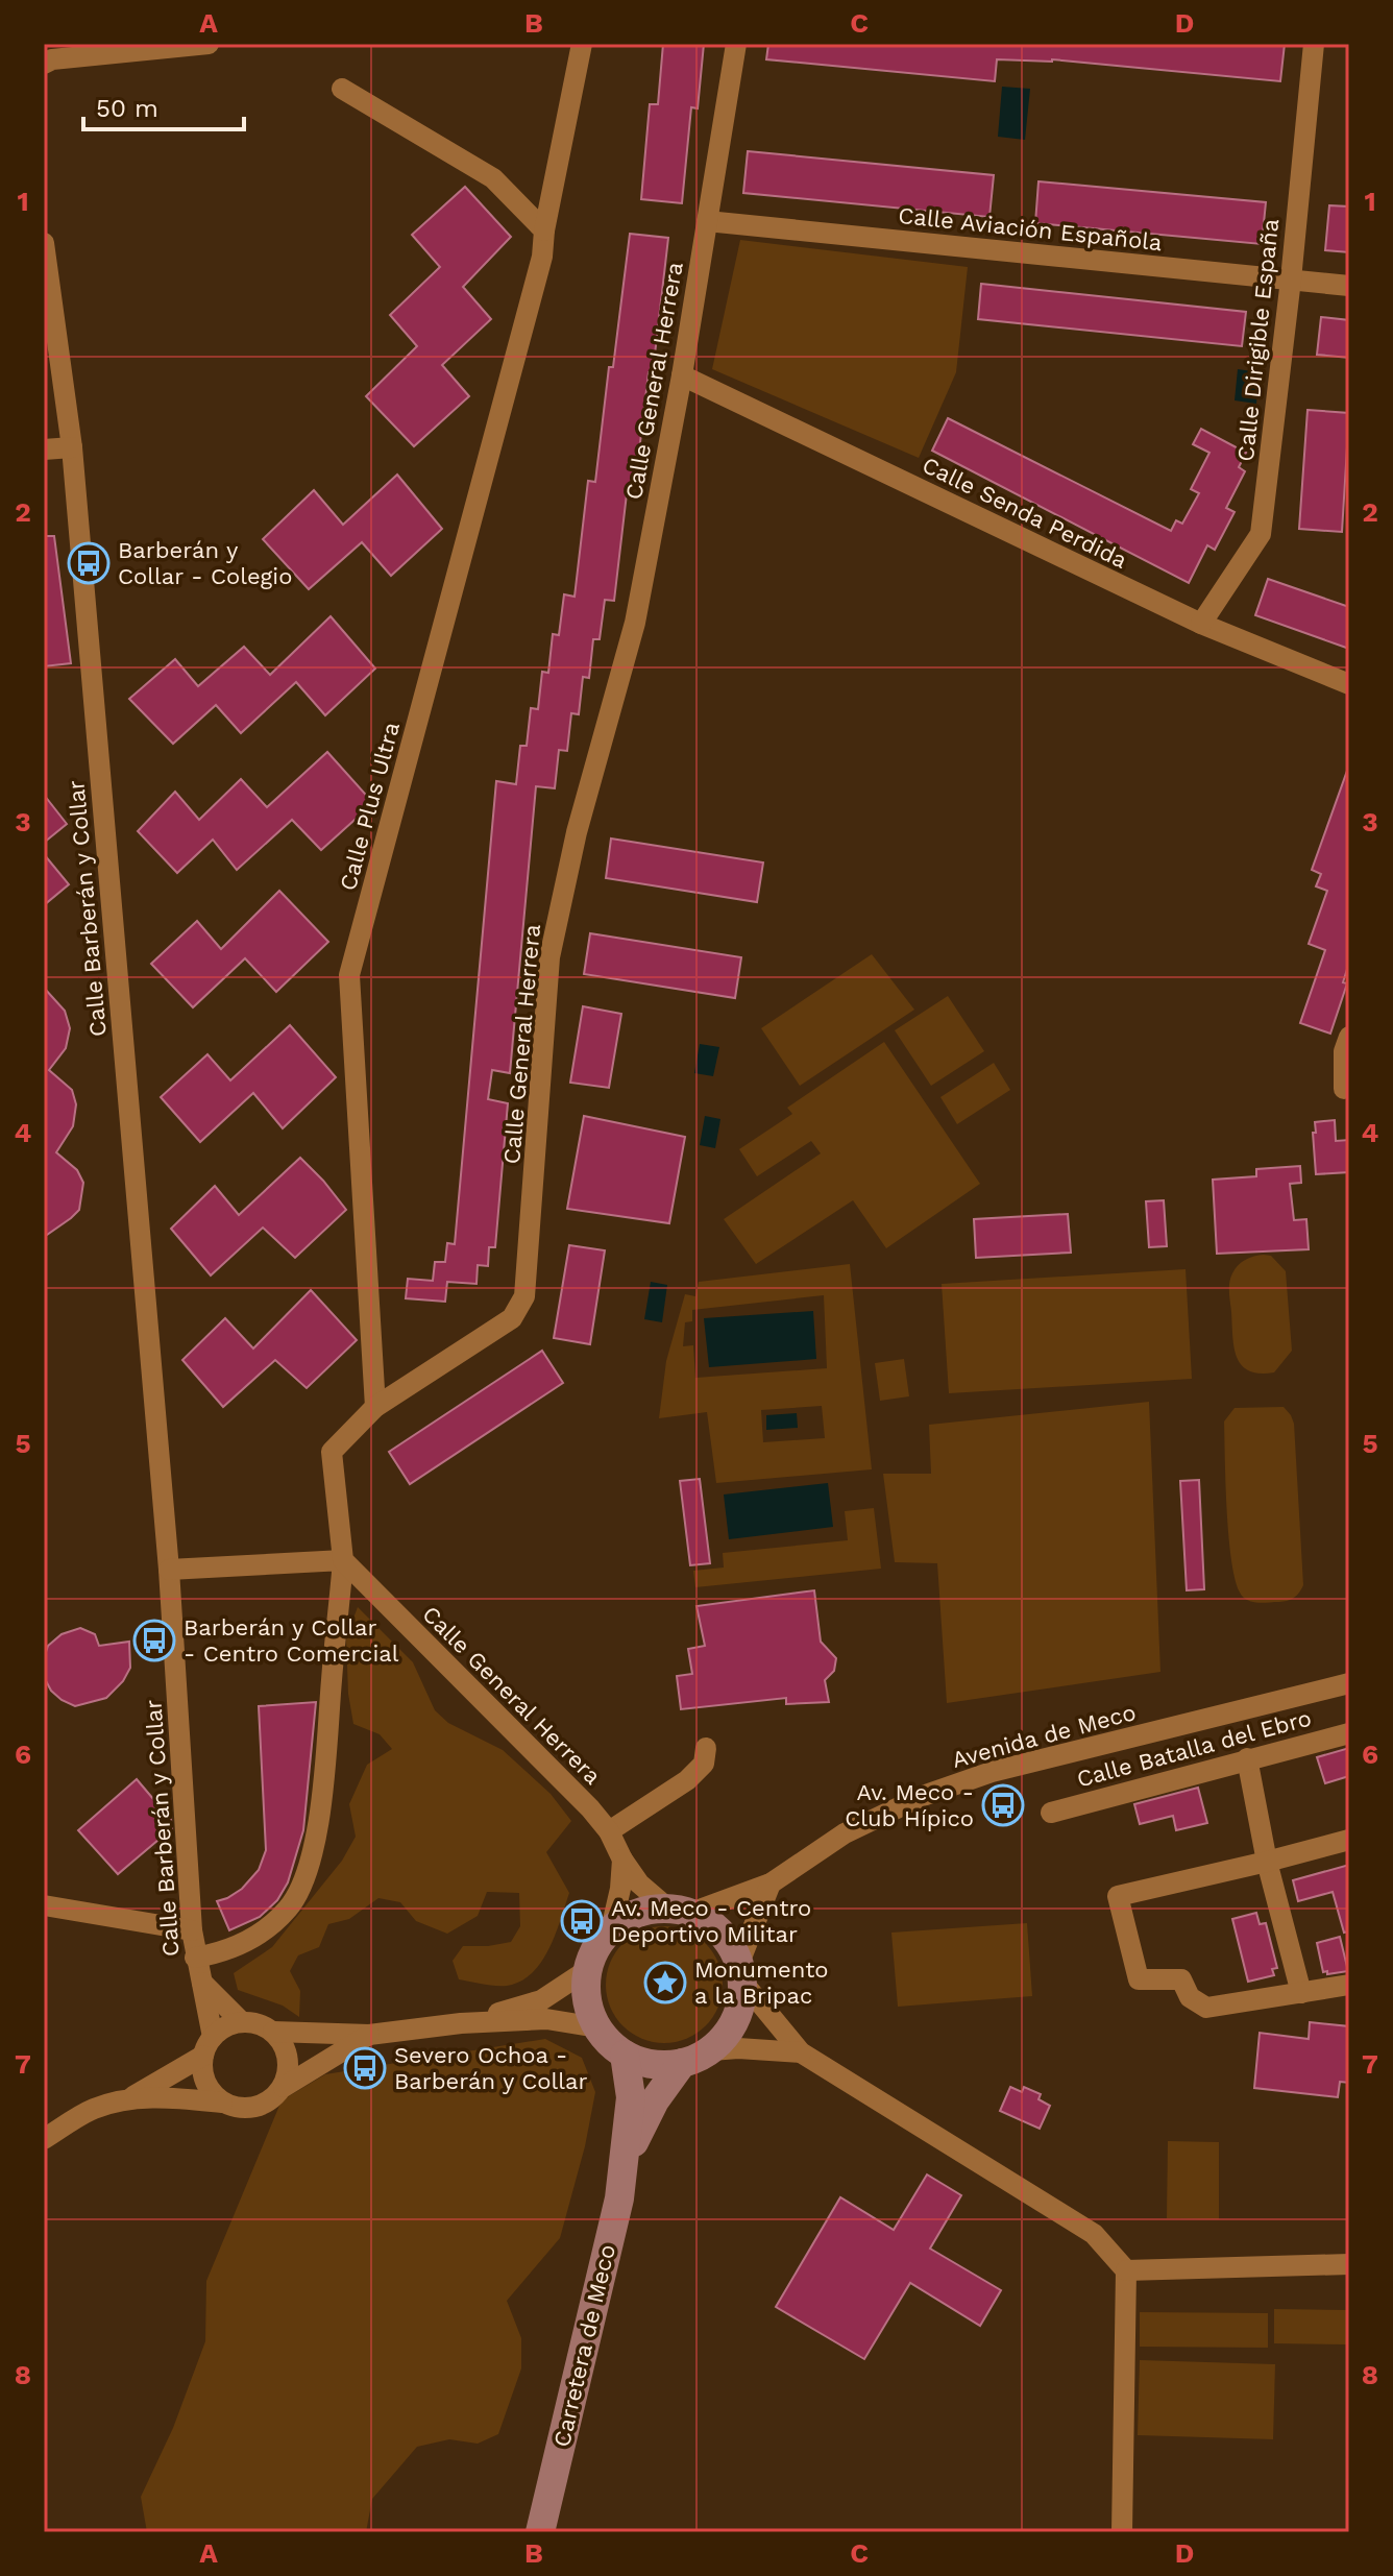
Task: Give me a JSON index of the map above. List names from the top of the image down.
{
  "streets": {
    "street": [
      "Calle Aviación Española",
      "Calle Dirigible España",
      "Calle General Herrera",
      "Calle Senda Perdida",
      "Calle Plus Ultra",
      "Calle Barberán y Collar",
      "Avenida de Meco",
      "Calle Batalla del Ebro",
      "Carretera de Meco"
    ]
  },
  "crossings": [
    ["Calle Aviación Española", "Calle Dirigible España"],
    ["Calle Aviación Española", "Calle General Herrera"],
    ["Calle Dirigible España", "Calle Senda Perdida"],
    ["Calle General Herrera", "Calle Senda Perdida"],
    ["Calle General Herrera", "Calle Plus Ultra"],
    ["Calle General Herrera", "Avenida de Meco"]
  ],
  "places": {
    "bus stop": [
      "Barberán y Collar - Colegio",
      "Barberán y Collar - Centro Comercial",
      "Av. Meco - Club Hípico",
      "Av. Meco - Centro Deportivo Militar",
      "Severo Ochoa - Barberán y Collar"
    ],
    "place": ["Monumento a la Bripac"]
  },
  "scale_bar": "50 m",
  "grid": {
    "columns": [
      "A",
      "B",
      "C",
      "D"
    ],
    "rows": [
      "1",
      "2",
      "3",
      "4",
      "5",
      "6",
      "7",
      "8"
    ]
  }
}
